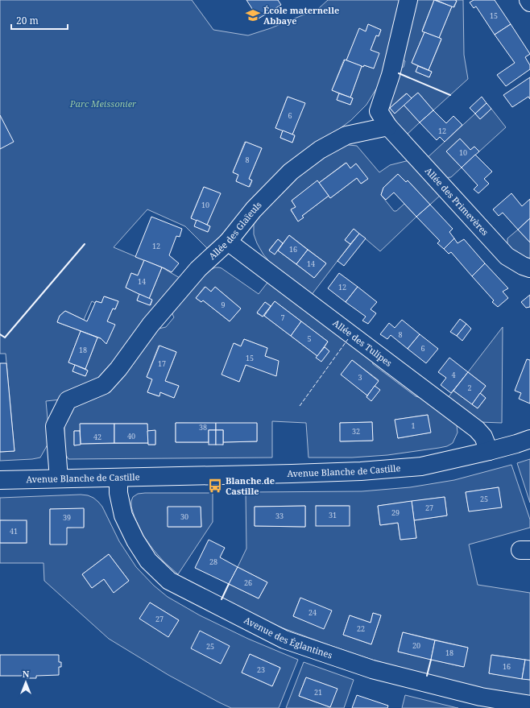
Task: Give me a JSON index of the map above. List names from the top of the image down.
{
  "streets": {
    "street": [
      "Allée des Primevères",
      "Allée des Glaïeuls",
      "Allée des Tulipes",
      "Avenue Blanche de Castille",
      "Avenue des Églantines"
    ]
  },
  "crossings": [
    ["Allée des Primevères", "Allée des Glaïeuls"],
    ["Allée des Glaïeuls", "Allée des Tulipes"],
    ["Allée des Glaïeuls", "Avenue Blanche de Castille"],
    ["Allée des Tulipes", "Avenue Blanche de Castille"],
    ["Avenue Blanche de Castille", "Avenue des Églantines"]
  ],
  "parks": ["Parc Meissonier"],
  "places": {
    "school or university": ["École maternelle Abbaye"],
    "bus stop": ["Blanche de Castille"]
  },
  "house_numbers": [
    "15",
    "6",
    "12",
    "10",
    "8",
    "10",
    "12",
    "16",
    "14",
    "14",
    "12",
    "9",
    "7",
    "8",
    "5",
    "6",
    "18",
    "15",
    "17",
    "4",
    "3",
    "2",
    "1",
    "38",
    "32",
    "40",
    "42",
    "25",
    "27",
    "29",
    "31",
    "33",
    "30",
    "39",
    "41",
    "28",
    "26",
    "24",
    "27",
    "22",
    "20",
    "25",
    "18",
    "16",
    "23",
    "21"
  ],
  "scale_bar": "20 m",
  "north": "top"
}
